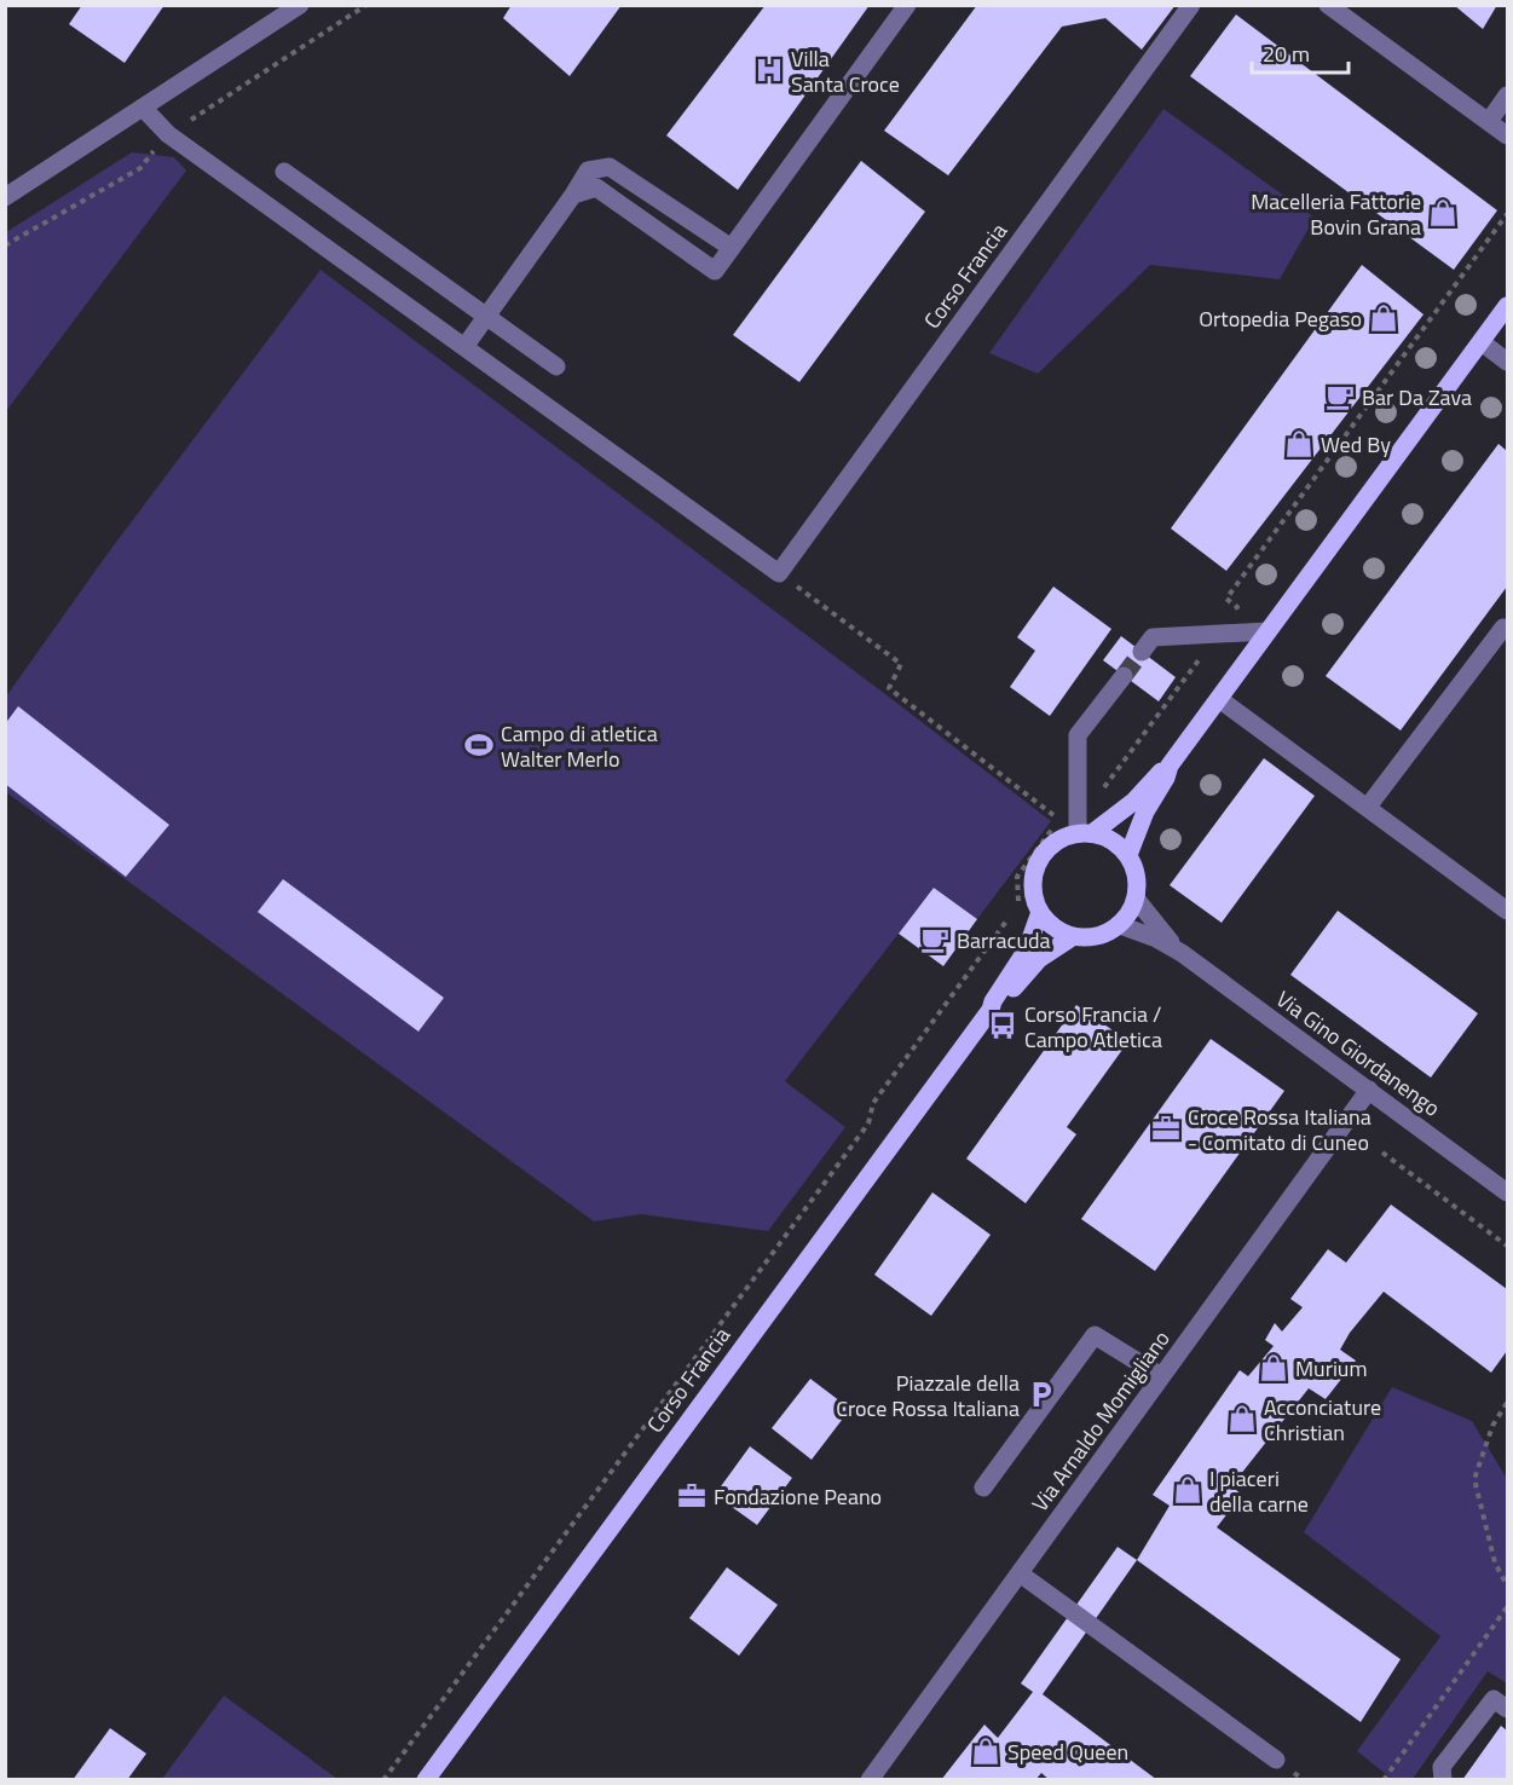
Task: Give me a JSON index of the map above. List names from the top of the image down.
{
  "streets": {
    "main road": ["Corso Francia"],
    "street": ["Via Gino Giordanengo", "Via Arnaldo Momigliano"]
  },
  "crossings": [
    ["Corso Francia", "Via Gino Giordanengo"],
    ["Via Gino Giordanengo", "Via Arnaldo Momigliano"]
  ],
  "places": {
    "hospital": ["Villa Santa Croce"],
    "shop": [
      "Macelleria Fattorie Bovin Grana",
      "Ortopedia Pegaso",
      "Wed By",
      "Murium",
      "Acconciature Christian",
      "I piaceri della carne",
      "Speed Queen"
    ],
    "cafe": ["Bar Da Zava", "Barracuda"],
    "sports": ["Campo di atletica Walter Merlo"],
    "bus stop": ["Corso Francia / Campo Atletica"],
    "office": ["Croce Rossa Italiana - Comitato di Cuneo", "Fondazione Peano"],
    "parking": ["Piazzale della Croce Rossa Italiana"]
  },
  "scale_bar": "20 m"
}
